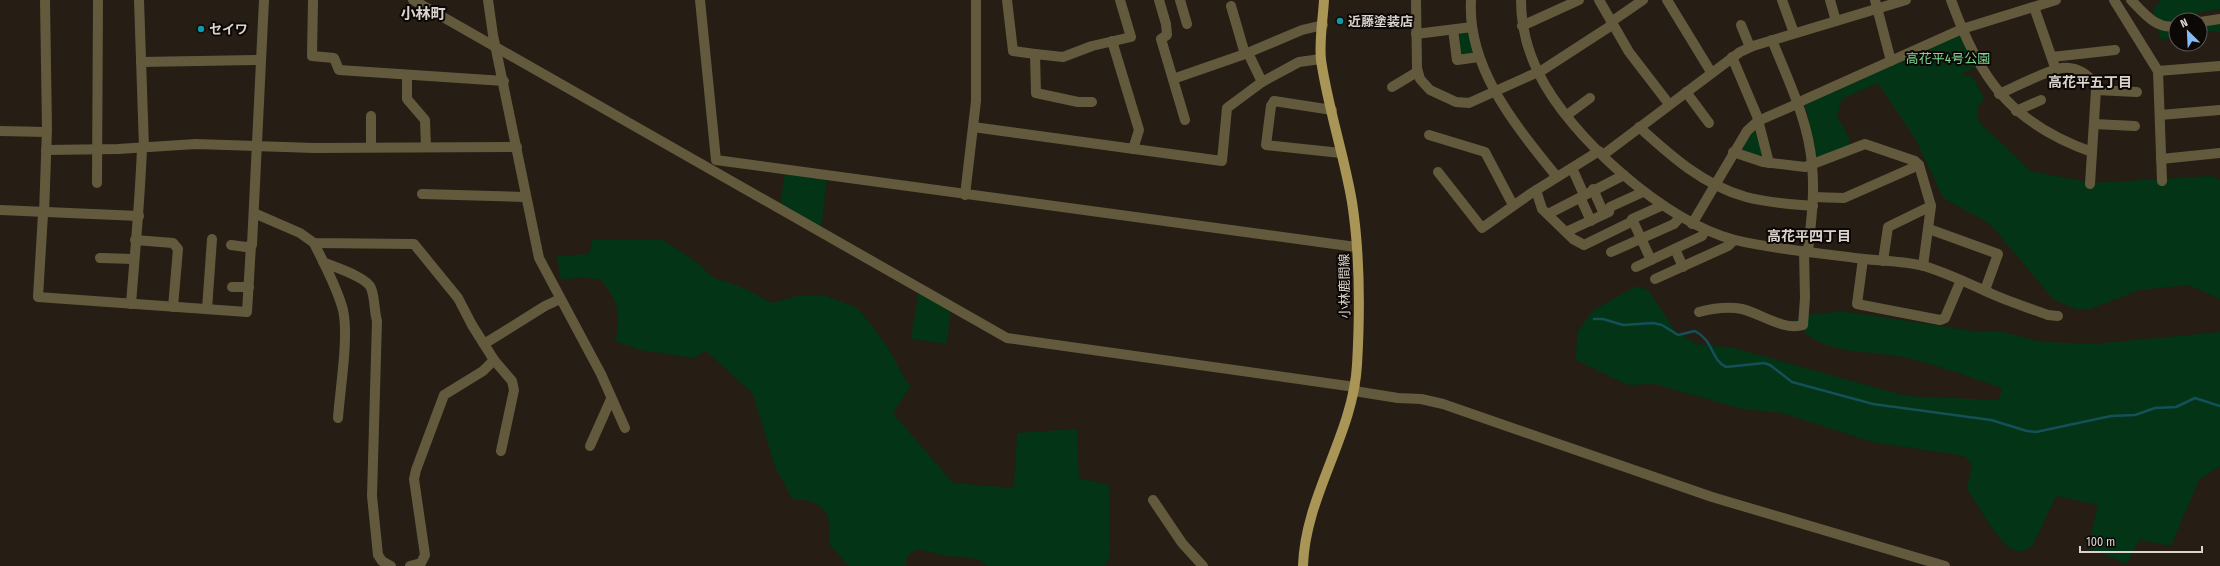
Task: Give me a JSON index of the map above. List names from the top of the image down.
{
  "streets": {
    "main road": ["小林鹿間線"]
  },
  "districts": ["小林町", "高花平五丁目", "高花平四丁目"],
  "parks": ["高花平4号公園"],
  "places": ["近藤塗装店", "セイワ"],
  "scale_bar": "100 m",
  "north": "top left"
}
